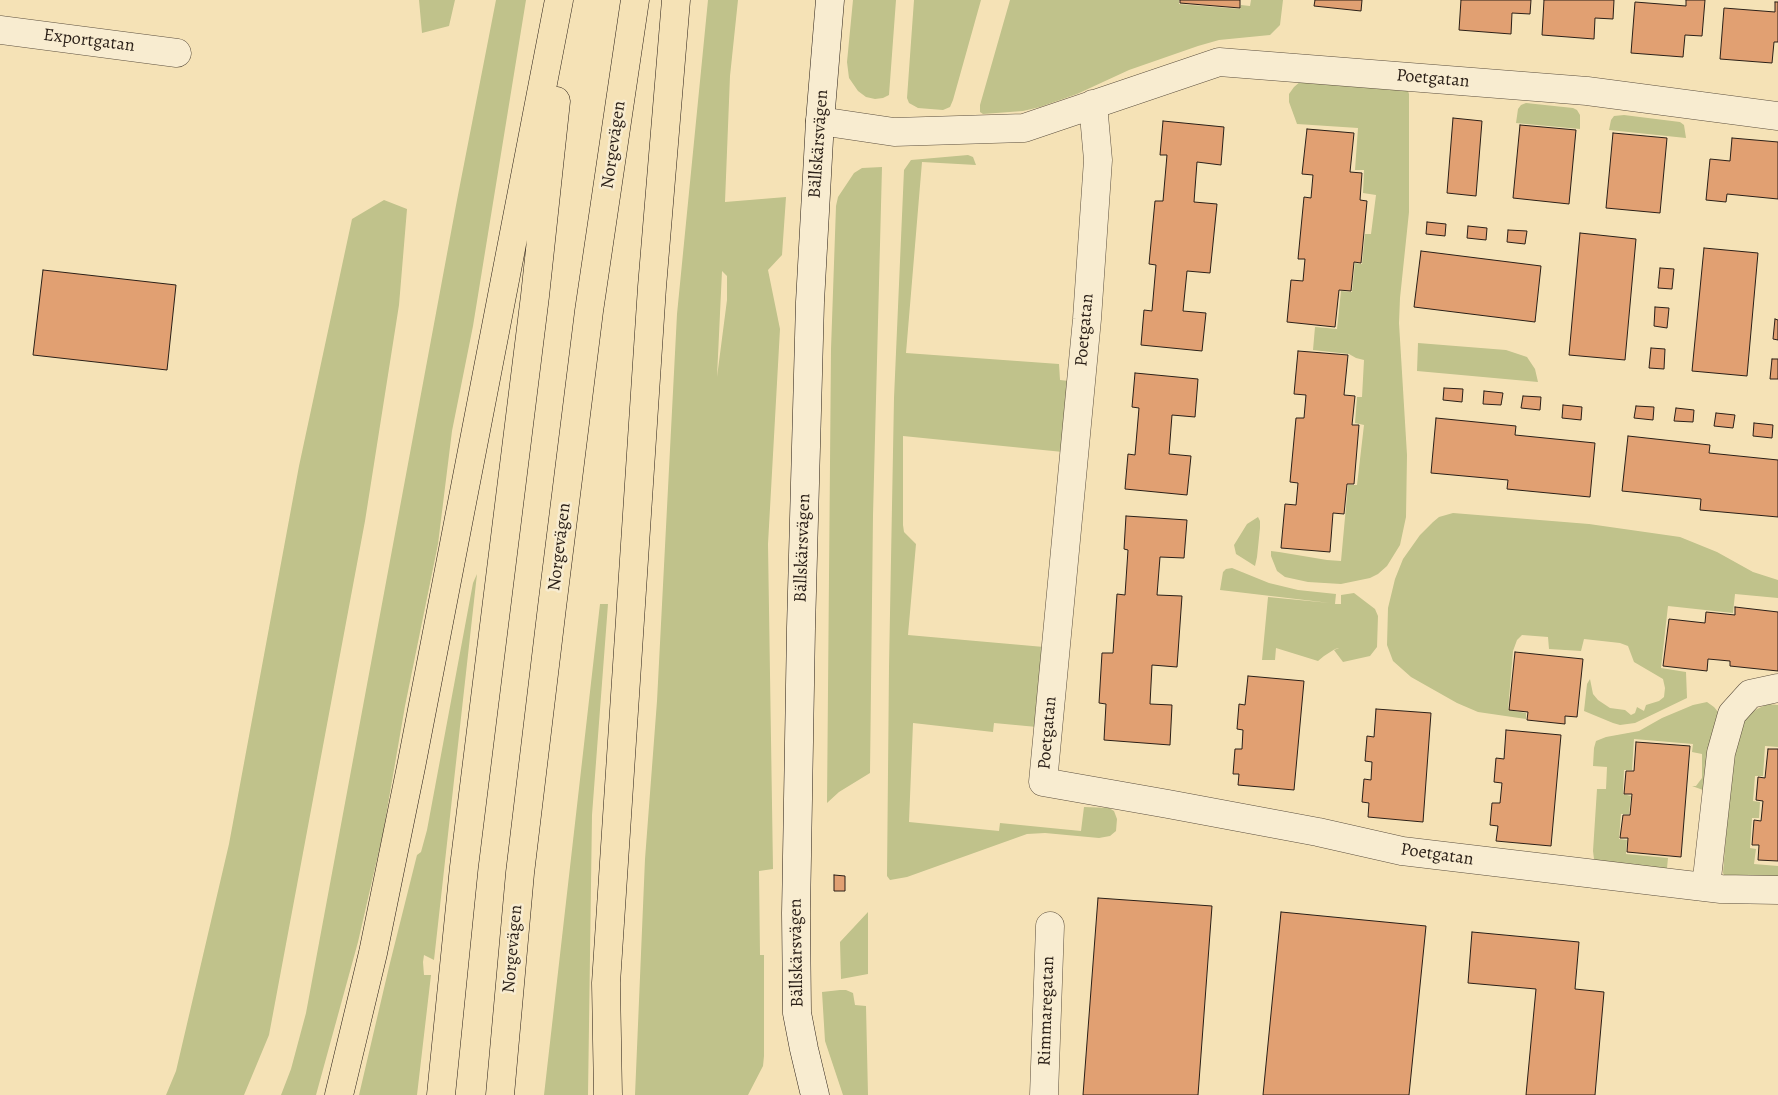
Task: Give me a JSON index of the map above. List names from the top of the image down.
{
  "streets": {
    "highway": ["Norgevägen"],
    "street": [
      "Exportgatan",
      "Poetgatan",
      "Bällskärsvägen",
      "Rimmaregatan"
    ]
  },
  "crossings": [
    ["Poetgatan", "Bällskärsvägen"]
  ]
}
